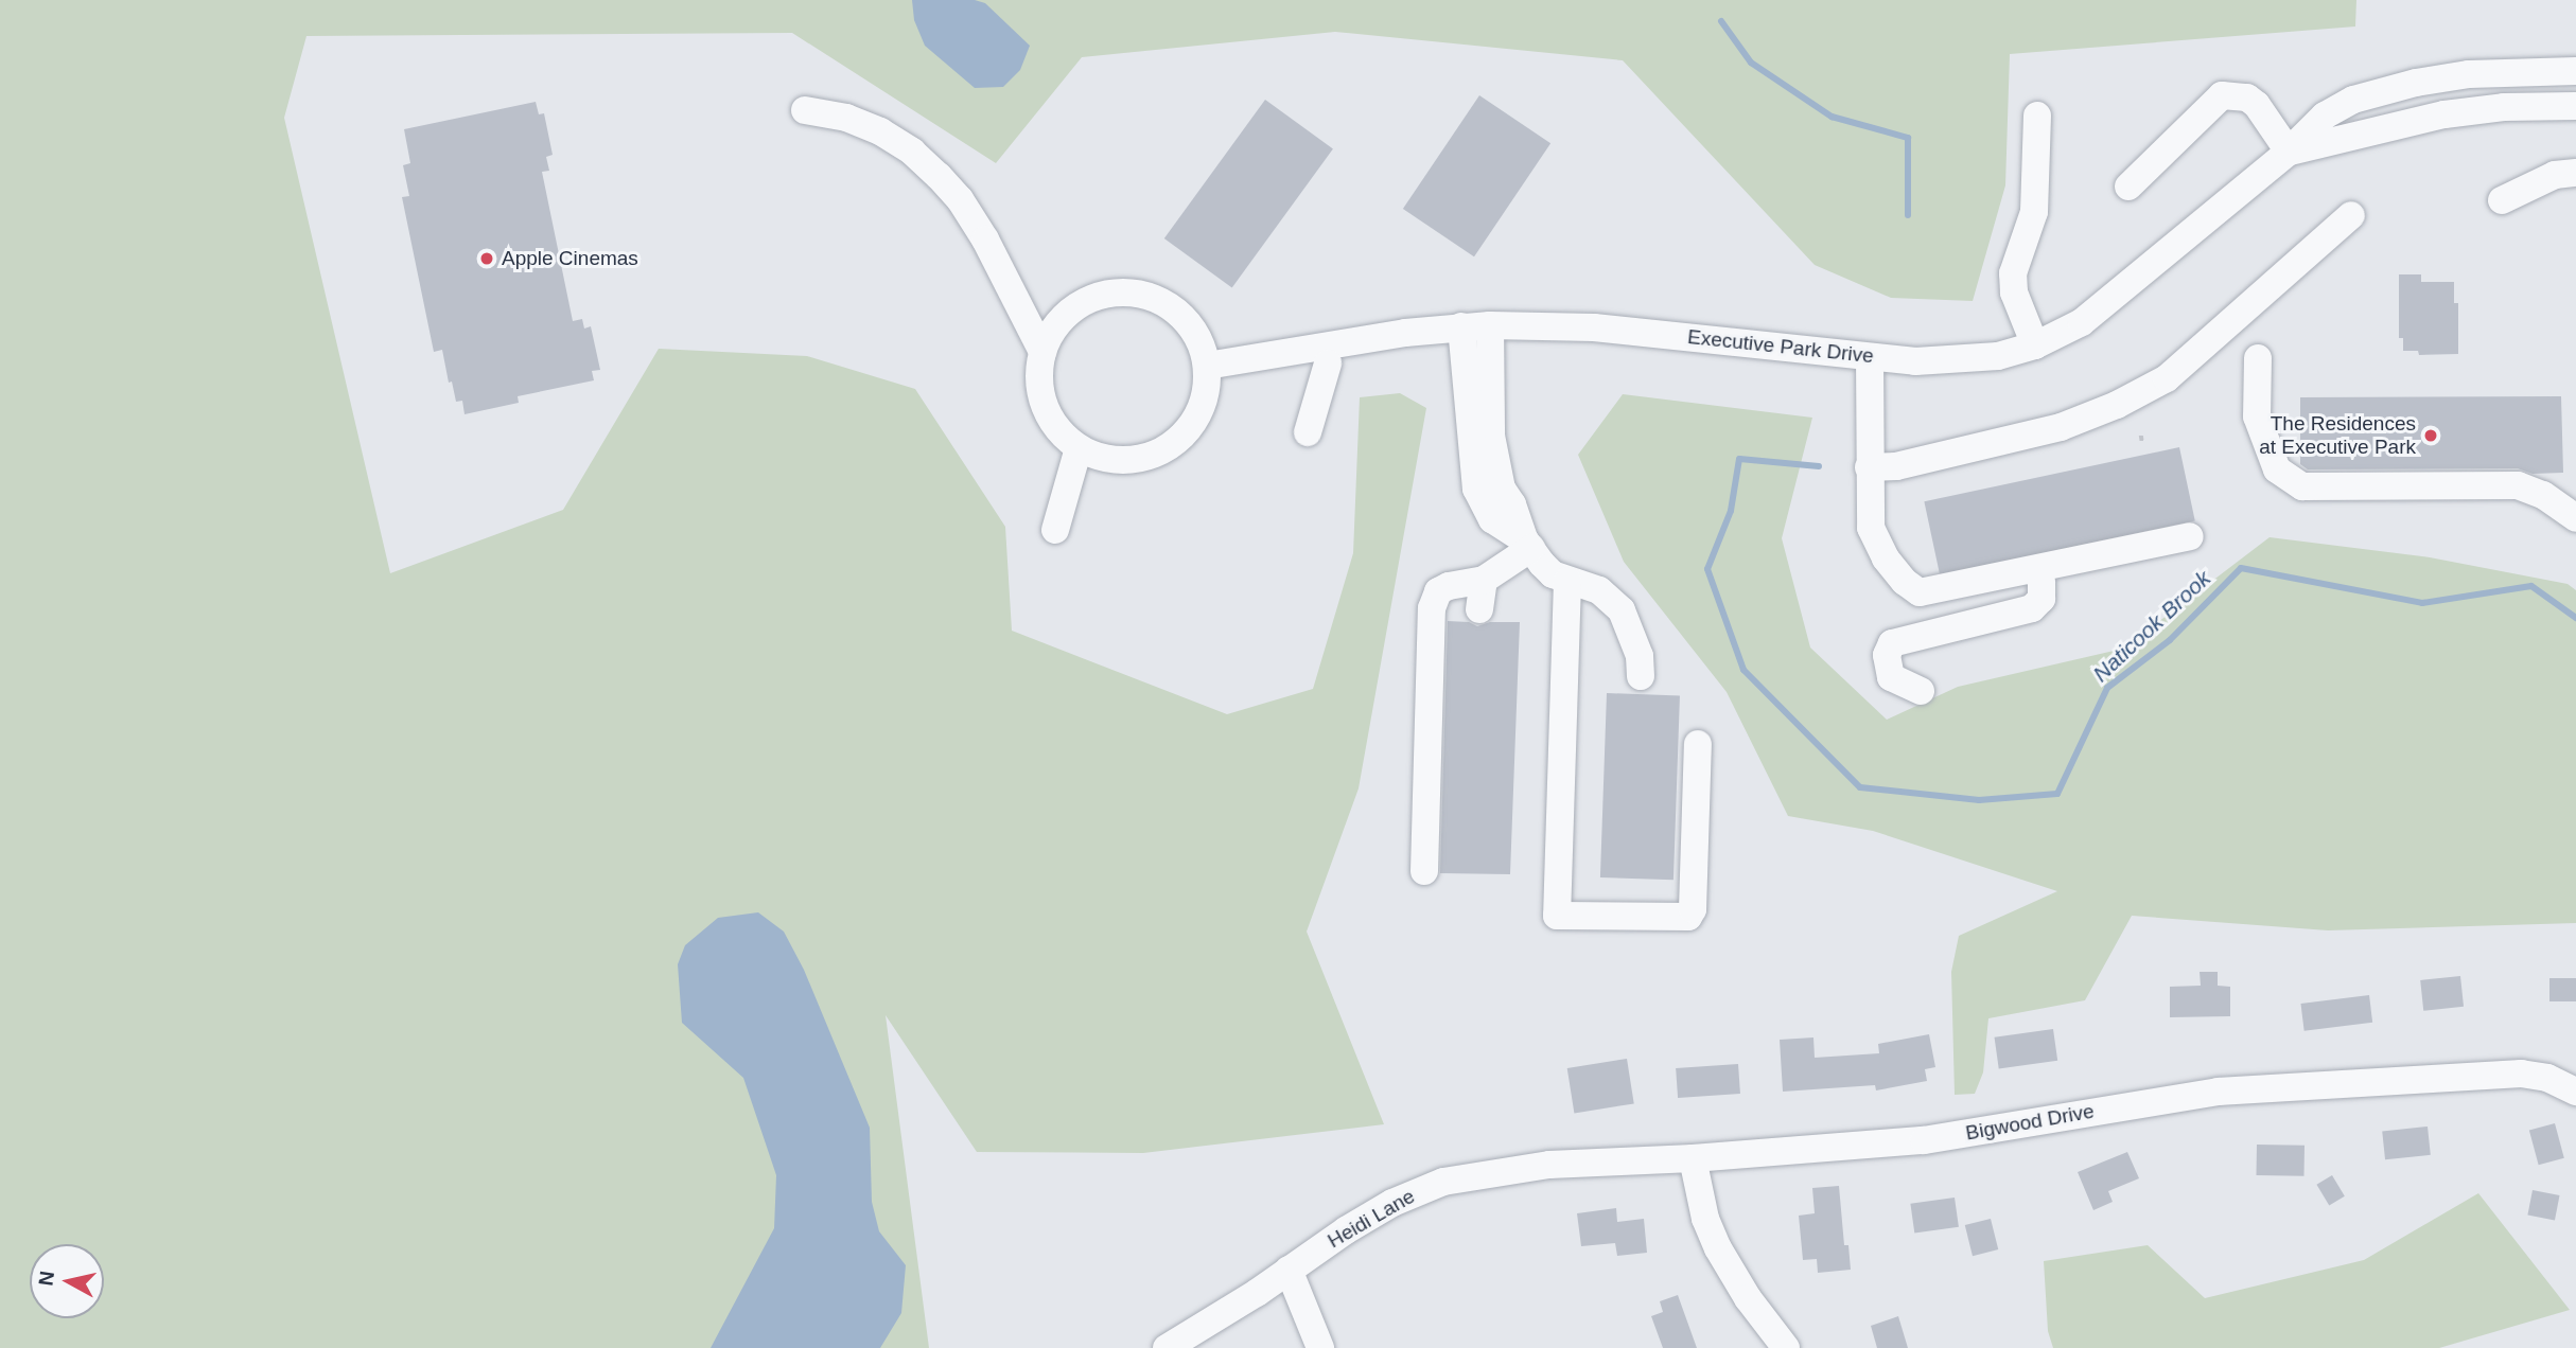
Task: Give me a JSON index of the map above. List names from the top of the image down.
{
  "streets": {
    "street": ["Executive Park Drive", "Bigwood Drive", "Heidi Lane"]
  },
  "crossings": [
    ["Bigwood Drive", "Heidi Lane"]
  ],
  "water": ["Naticook Brook"],
  "places": ["Apple Cinemas", "The Residences at Executive Park"],
  "north": "left"
}
